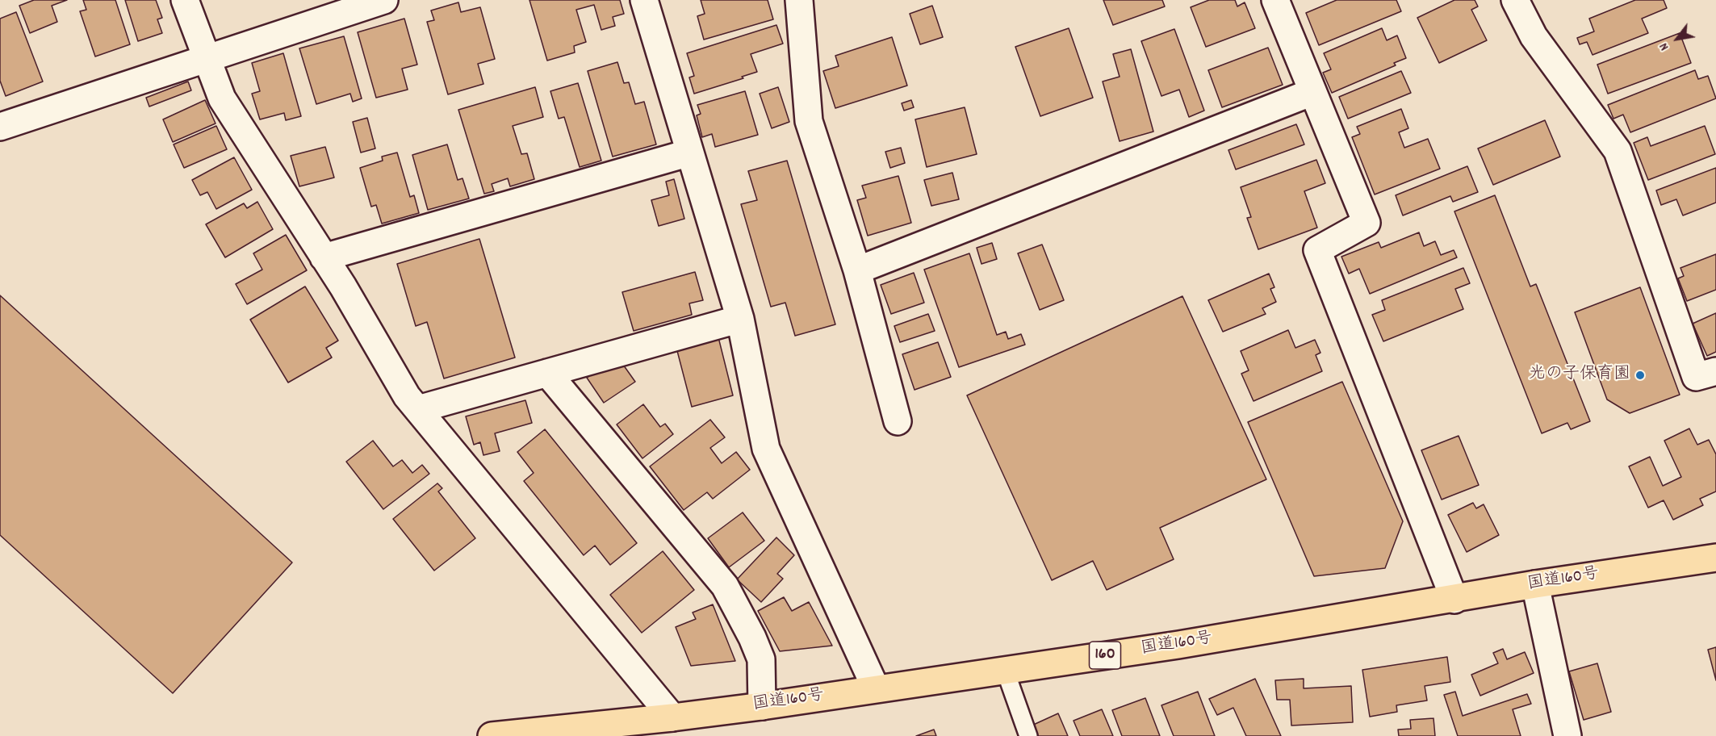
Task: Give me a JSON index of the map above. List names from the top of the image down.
{
  "streets": {
    "highway": ["国道160号", "160"]
  },
  "places": ["光の子保育園"],
  "north": "bottom left"
}
